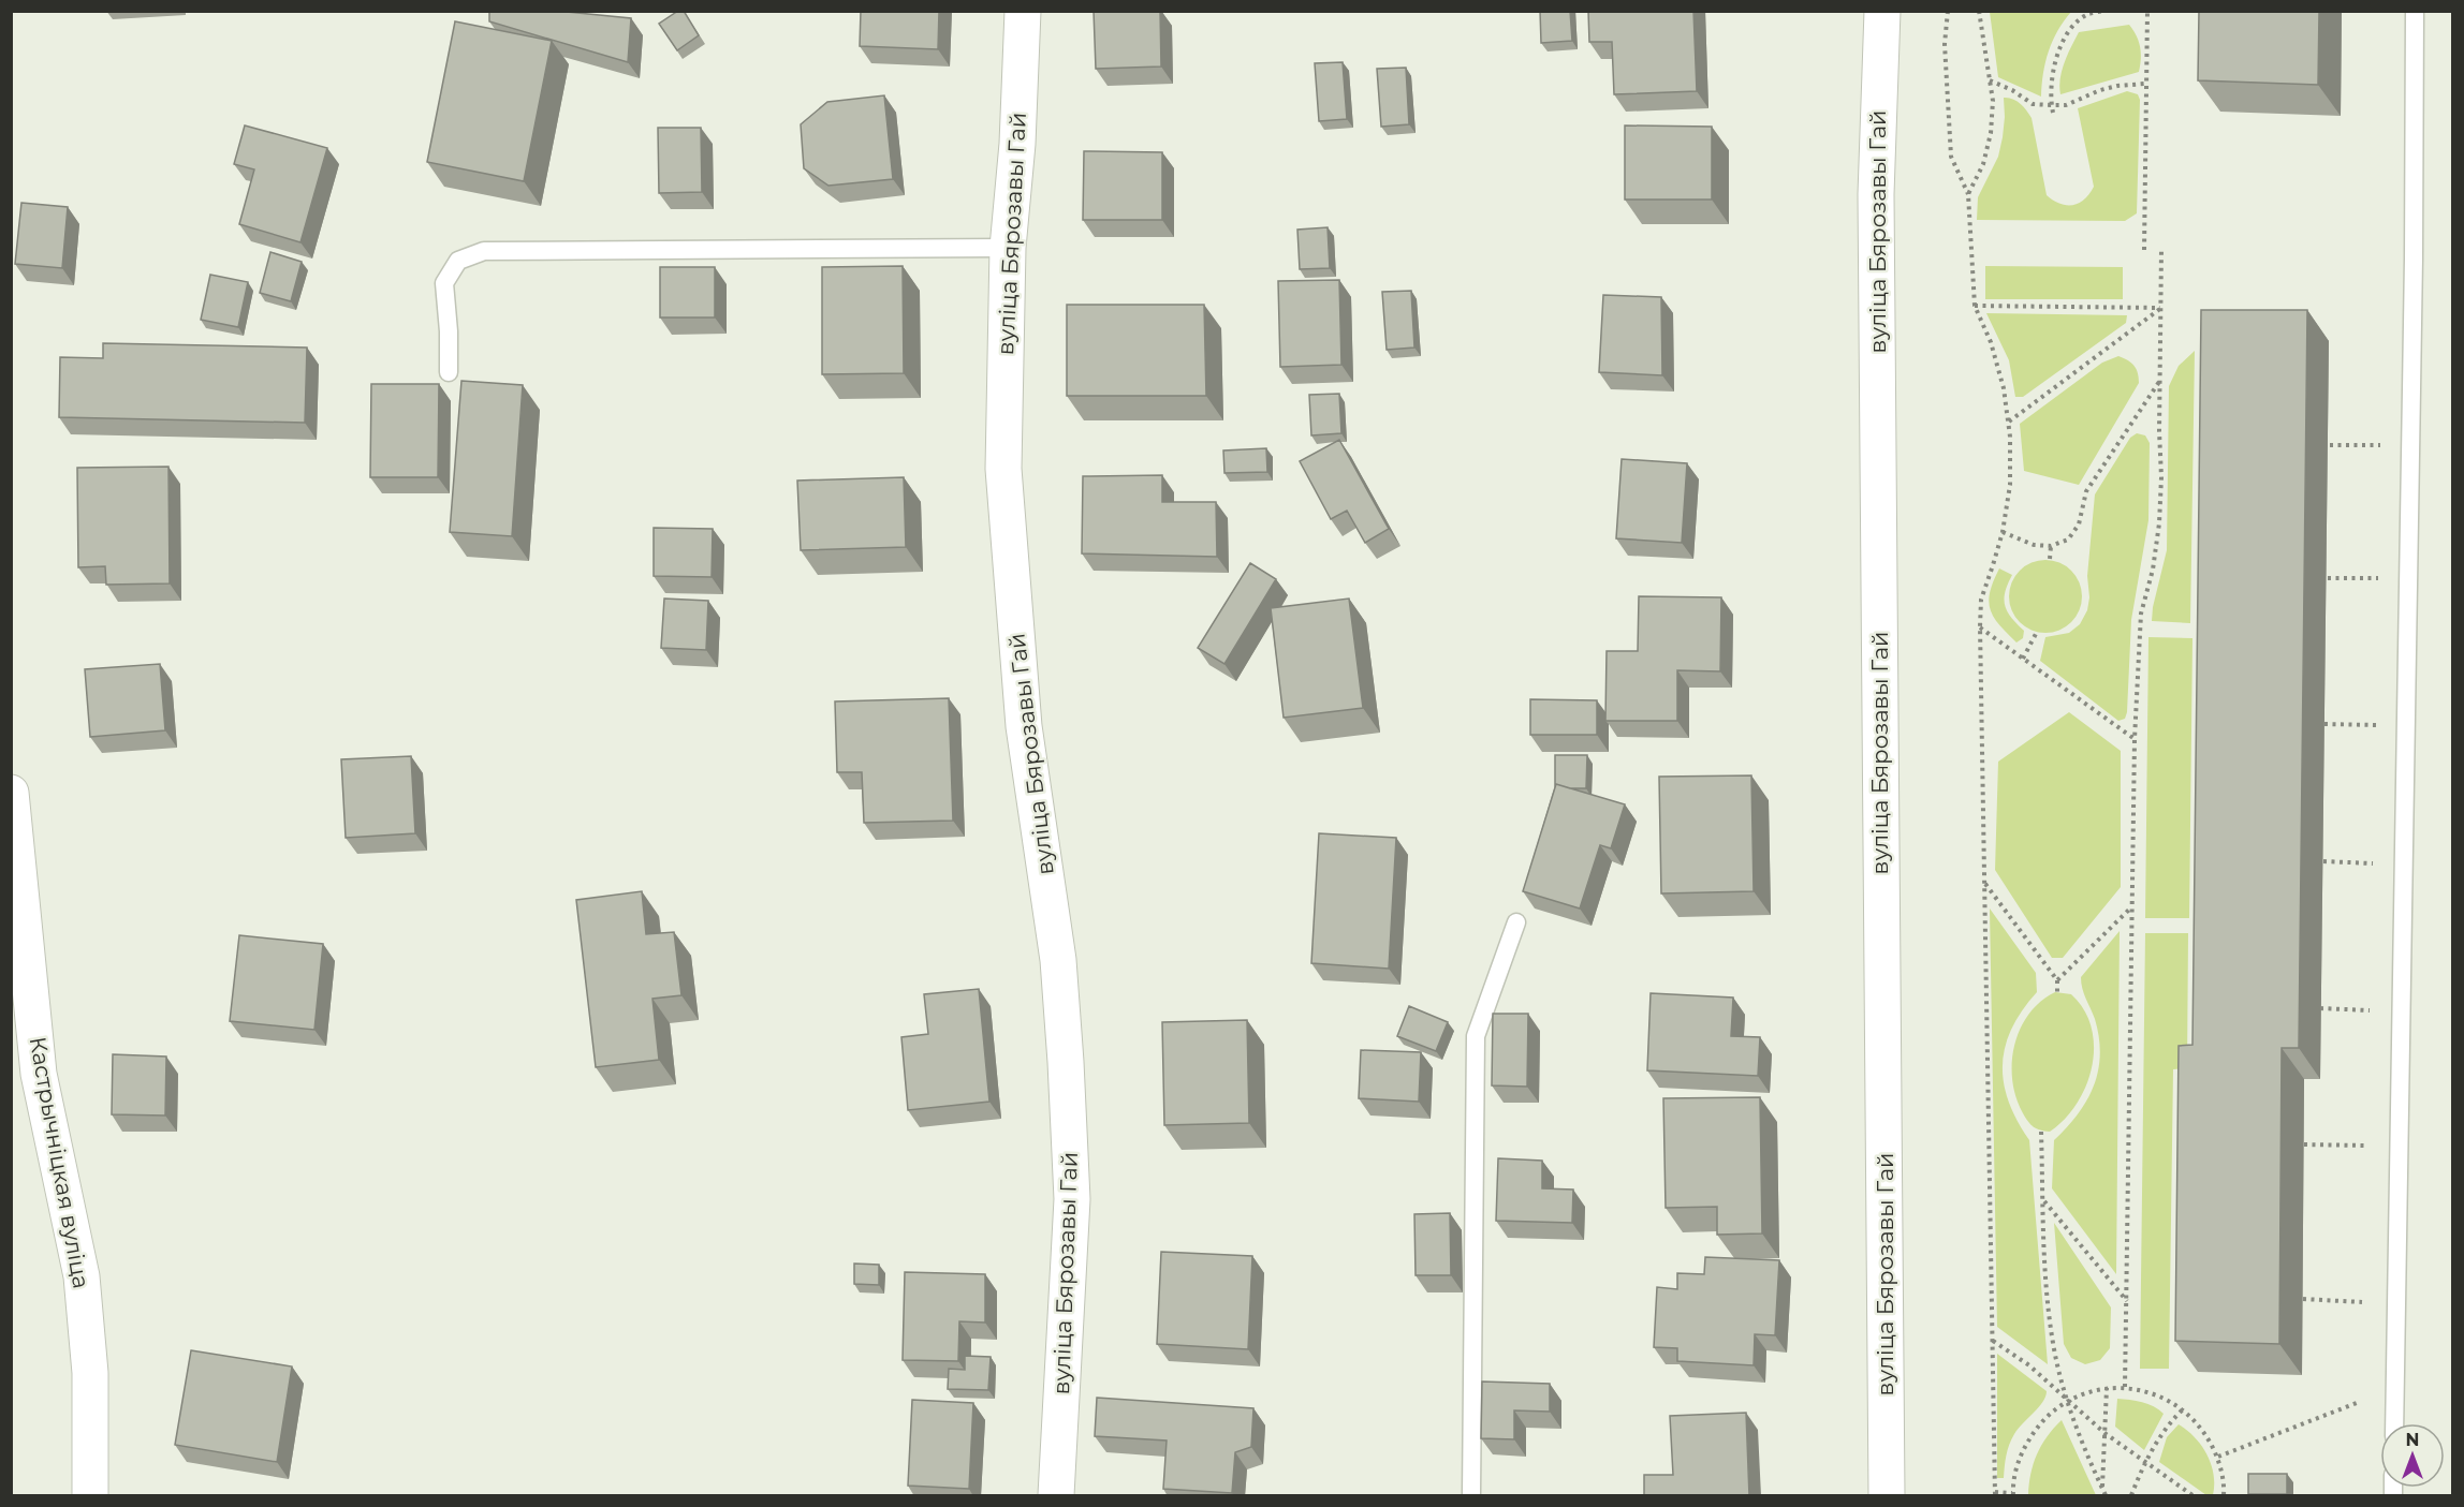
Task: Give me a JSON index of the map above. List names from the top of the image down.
{
  "streets": {
    "street": ["вуліца Бярозавы Гай", "Кастрычніцкая вуліца"]
  },
  "north": "top"
}
